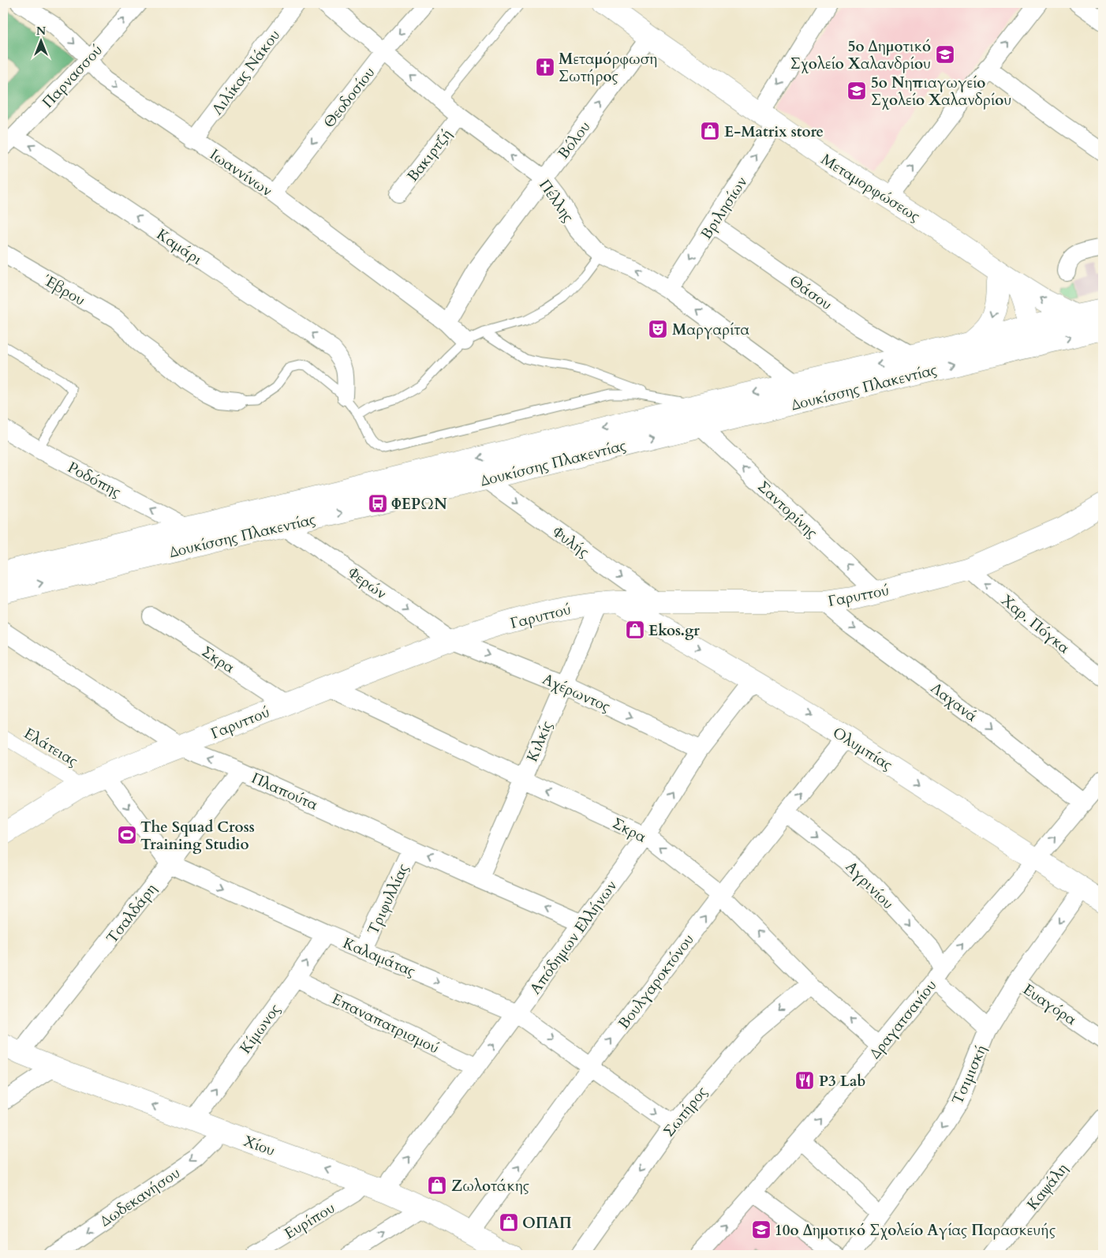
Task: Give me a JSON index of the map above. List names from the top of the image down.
{
  "streets": {
    "street": [
      "Λιλίκας Νάκου",
      "Παρνασσού",
      "Θεοδοσίου",
      "Βόλου",
      "Βακιρτζή",
      "Ιωαννίνων",
      "Μεταμορφώσεως",
      "Πέλλης",
      "Βριλησίων",
      "Καμάρι",
      "Έβρου",
      "Θάσου",
      "Δουκίσσης Πλακεντίας",
      "Ροδόπης",
      "Σαντορίνης",
      "Φυλής",
      "Φερών",
      "Γαρυττού",
      "Χαρ. Πόγκα",
      "Σκρα",
      "Αχέρωντος",
      "Λαχανά",
      "Κιλκίς",
      "Ελάτειας",
      "Ολυμπίας",
      "Πλαπούτα",
      "Αγρινίου",
      "Τριφυλλίας",
      "Τσαλδάρη",
      "Απόδημων Ελλήνων",
      "Καλαμάτας",
      "Βουλγαροκτόνου",
      "Ευαγόρα",
      "Δραγατσανίου",
      "Επαναπατρισμού",
      "Κίμωνος",
      "Τσιμισκή",
      "Σωτήρος",
      "Χίου",
      "Καψάλη",
      "Δωδεκανήσου",
      "Ευρίπου"
    ]
  },
  "crossings": [
    ["Λιλίκας Νάκου", "Ιωαννίνων"],
    ["Παρνασσού", "Ιωαννίνων"],
    ["Παρνασσού", "Καμάρι"],
    ["Θεοδοσίου", "Ιωαννίνων"],
    ["Θεοδοσίου", "Πέλλης"],
    ["Βόλου", "Ιωαννίνων"],
    ["Βόλου", "Μεταμορφώσεως"],
    ["Βόλου", "Πέλλης"],
    ["Βακιρτζή", "Πέλλης"],
    ["Μεταμορφώσεως", "Βριλησίων"],
    ["Μεταμορφώσεως", "Δουκίσσης Πλακεντίας"],
    ["Πέλλης", "Βριλησίων"],
    ["Πέλλης", "Δουκίσσης Πλακεντίας"],
    ["Βριλησίων", "Θάσου"],
    ["Θάσου", "Δουκίσσης Πλακεντίας"],
    ["Δουκίσσης Πλακεντίας", "Ροδόπης"],
    ["Δουκίσσης Πλακεντίας", "Σαντορίνης"],
    ["Δουκίσσης Πλακεντίας", "Φυλής"],
    ["Δουκίσσης Πλακεντίας", "Φερών"],
    ["Σαντορίνης", "Γαρυττού"],
    ["Φυλής", "Γαρυττού"],
    ["Φερών", "Γαρυττού"],
    ["Φερών", "Αχέρωντος"],
    ["Γαρυττού", "Χαρ. Πόγκα"],
    ["Γαρυττού", "Σκρα"],
    ["Γαρυττού", "Αχέρωντος"],
    ["Γαρυττού", "Λαχανά"],
    ["Γαρυττού", "Κιλκίς"],
    ["Γαρυττού", "Ελάτειας"],
    ["Γαρυττού", "Ολυμπίας"],
    ["Γαρυττού", "Πλαπούτα"],
    ["Γαρυττού", "Καλαμάτας"],
    ["Σκρα", "Κιλκίς"],
    ["Σκρα", "Απόδημων Ελλήνων"],
    ["Σκρα", "Βουλγαροκτόνου"],
    ["Σκρα", "Δραγατσανίου"],
    ["Σκρα", "Σωτήρος"],
    ["Αχέρωντος", "Κιλκίς"],
    ["Αχέρωντος", "Απόδημων Ελλήνων"],
    ["Λαχανά", "Δραγατσανίου"],
    ["Κιλκίς", "Ολυμπίας"],
    ["Κιλκίς", "Πλαπούτα"],
    ["Ολυμπίας", "Απόδημων Ελλήνων"],
    ["Ολυμπίας", "Βουλγαροκτόνου"],
    ["Ολυμπίας", "Δραγατσανίου"],
    ["Ολυμπίας", "Τσιμισκή"],
    ["Πλαπούτα", "Τριφυλλίας"],
    ["Πλαπούτα", "Τσαλδάρη"],
    ["Πλαπούτα", "Απόδημων Ελλήνων"],
    ["Αγρινίου", "Βουλγαροκτόνου"],
    ["Αγρινίου", "Δραγατσανίου"],
    ["Τριφυλλίας", "Καλαμάτας"],
    ["Τσαλδάρη", "Καλαμάτας"],
    ["Τσαλδάρη", "Χίου"],
    ["Απόδημων Ελλήνων", "Καλαμάτας"],
    ["Απόδημων Ελλήνων", "Επαναπατρισμού"],
    ["Απόδημων Ελλήνων", "Χίου"],
    ["Καλαμάτας", "Βουλγαροκτόνου"],
    ["Καλαμάτας", "Κίμωνος"],
    ["Καλαμάτας", "Σωτήρος"],
    ["Βουλγαροκτόνου", "Χίου"],
    ["Ευαγόρα", "Τσιμισκή"],
    ["Επαναπατρισμού", "Κίμωνος"],
    ["Κίμωνος", "Χίου"],
    ["Χίου", "Δωδεκανήσου"],
    ["Χίου", "Ευρίπου"]
  ],
  "one_way": [
    "Παρνασσού",
    "Θεοδοσίου",
    "Βόλου",
    "Ιωαννίνων",
    "Πέλλης",
    "Καμάρι",
    "Ροδόπης",
    "Σαντορίνης",
    "Φυλής",
    "Φερών",
    "Χαρ. Πόγκα",
    "Σκρα",
    "Αχέρωντος",
    "Λαχανά",
    "Ολυμπίας",
    "Πλαπούτα",
    "Αγρινίου",
    "Απόδημων Ελλήνων",
    "Καλαμάτας",
    "Βουλγαροκτόνου",
    "Δραγατσανίου",
    "Κίμωνος",
    "Τσιμισκή",
    "Σωτήρος",
    "Χίου",
    "Δωδεκανήσου"
  ],
  "places": {
    "school or university": ["5ο Δημοτικό Σχολείο Χαλανδρίου", "5ο Νηπιαγωγείο Σχολείο Χαλανδρίου", "10ο Δημοτικό Σχολείο Αγίας Παρασκευής"],
    "church": ["Μεταμόρφωση Σωτήρος"],
    "shop": [
      "E-Matrix store",
      "Ekos.gr",
      "Ζωλοτάκης",
      "ΟΠΑΠ"
    ],
    "theatre": ["Μαργαρίτα"],
    "bus stop": ["ΦΕΡΩΝ"],
    "sports": ["The Squad Cross Training Studio"],
    "restaurant": ["P3 Lab"]
  },
  "north": "top"
}
